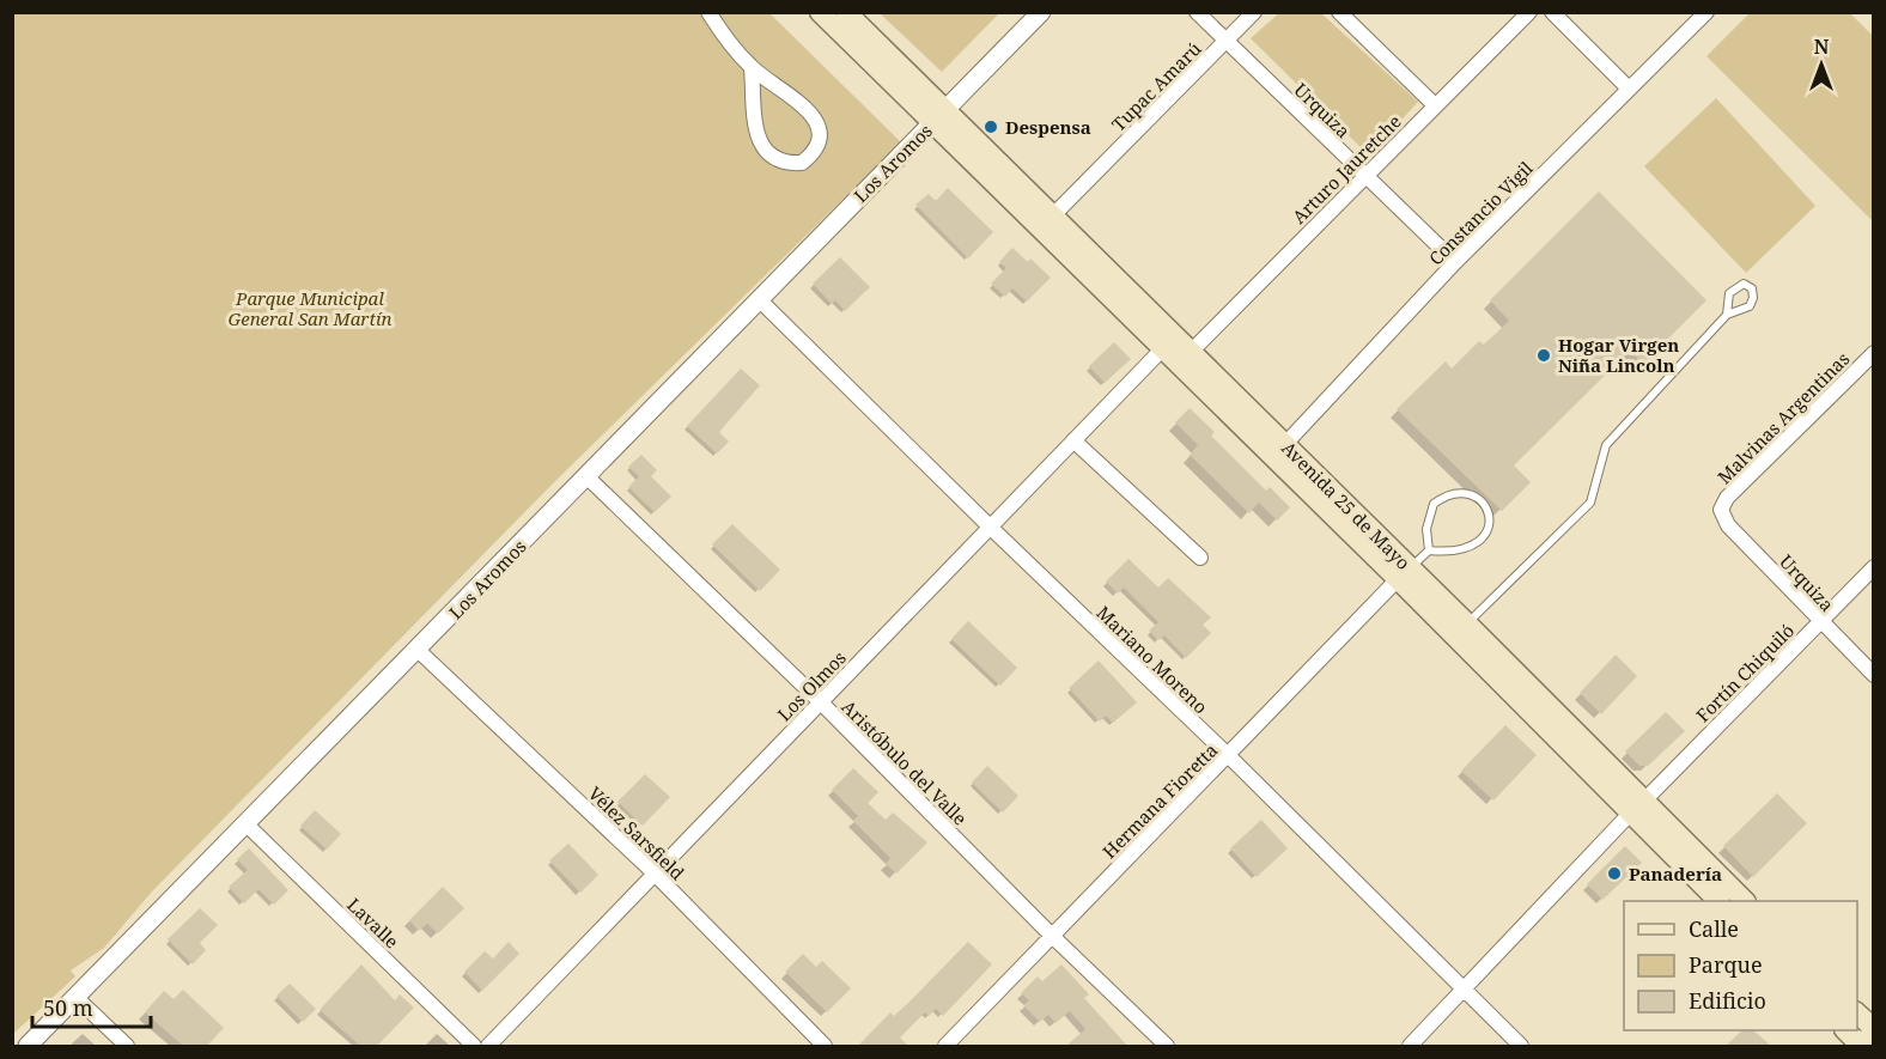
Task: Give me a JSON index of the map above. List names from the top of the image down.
{
  "streets": {
    "main road": ["Avenida 25 de Mayo"],
    "street": [
      "Tupac Amarú",
      "Urquiza",
      "Los Aromos",
      "Arturo Jauretche",
      "Constancio Vigil",
      "Malvinas Argentinas",
      "Mariano Moreno",
      "Fortín Chiquiló",
      "Los Olmos",
      "Aristóbulo del Valle",
      "Hermana Fioretta",
      "Vélez Sarsfield",
      "Lavalle"
    ]
  },
  "crossings": [
    ["Tupac Amarú", "Urquiza"],
    ["Tupac Amarú", "Avenida 25 de Mayo"],
    ["Urquiza", "Arturo Jauretche"],
    ["Urquiza", "Constancio Vigil"],
    ["Urquiza", "Malvinas Argentinas"],
    ["Urquiza", "Fortín Chiquiló"],
    ["Los Aromos", "Avenida 25 de Mayo"],
    ["Los Aromos", "Mariano Moreno"],
    ["Los Aromos", "Aristóbulo del Valle"],
    ["Los Aromos", "Vélez Sarsfield"],
    ["Los Aromos", "Lavalle"],
    ["Arturo Jauretche", "Avenida 25 de Mayo"],
    ["Constancio Vigil", "Avenida 25 de Mayo"],
    ["Avenida 25 de Mayo", "Fortín Chiquiló"],
    ["Avenida 25 de Mayo", "Los Olmos"],
    ["Avenida 25 de Mayo", "Hermana Fioretta"],
    ["Mariano Moreno", "Fortín Chiquiló"],
    ["Mariano Moreno", "Los Olmos"],
    ["Mariano Moreno", "Hermana Fioretta"],
    ["Los Olmos", "Aristóbulo del Valle"],
    ["Los Olmos", "Vélez Sarsfield"],
    ["Aristóbulo del Valle", "Hermana Fioretta"]
  ],
  "parks": ["Parque Municipal General San Martín"],
  "places": ["Despensa", "Hogar Virgen Niña Lincoln", "Panadería"],
  "legend": ["Calle", "Parque", "Edificio"],
  "scale_bar": "50 m",
  "north": "top"
}
